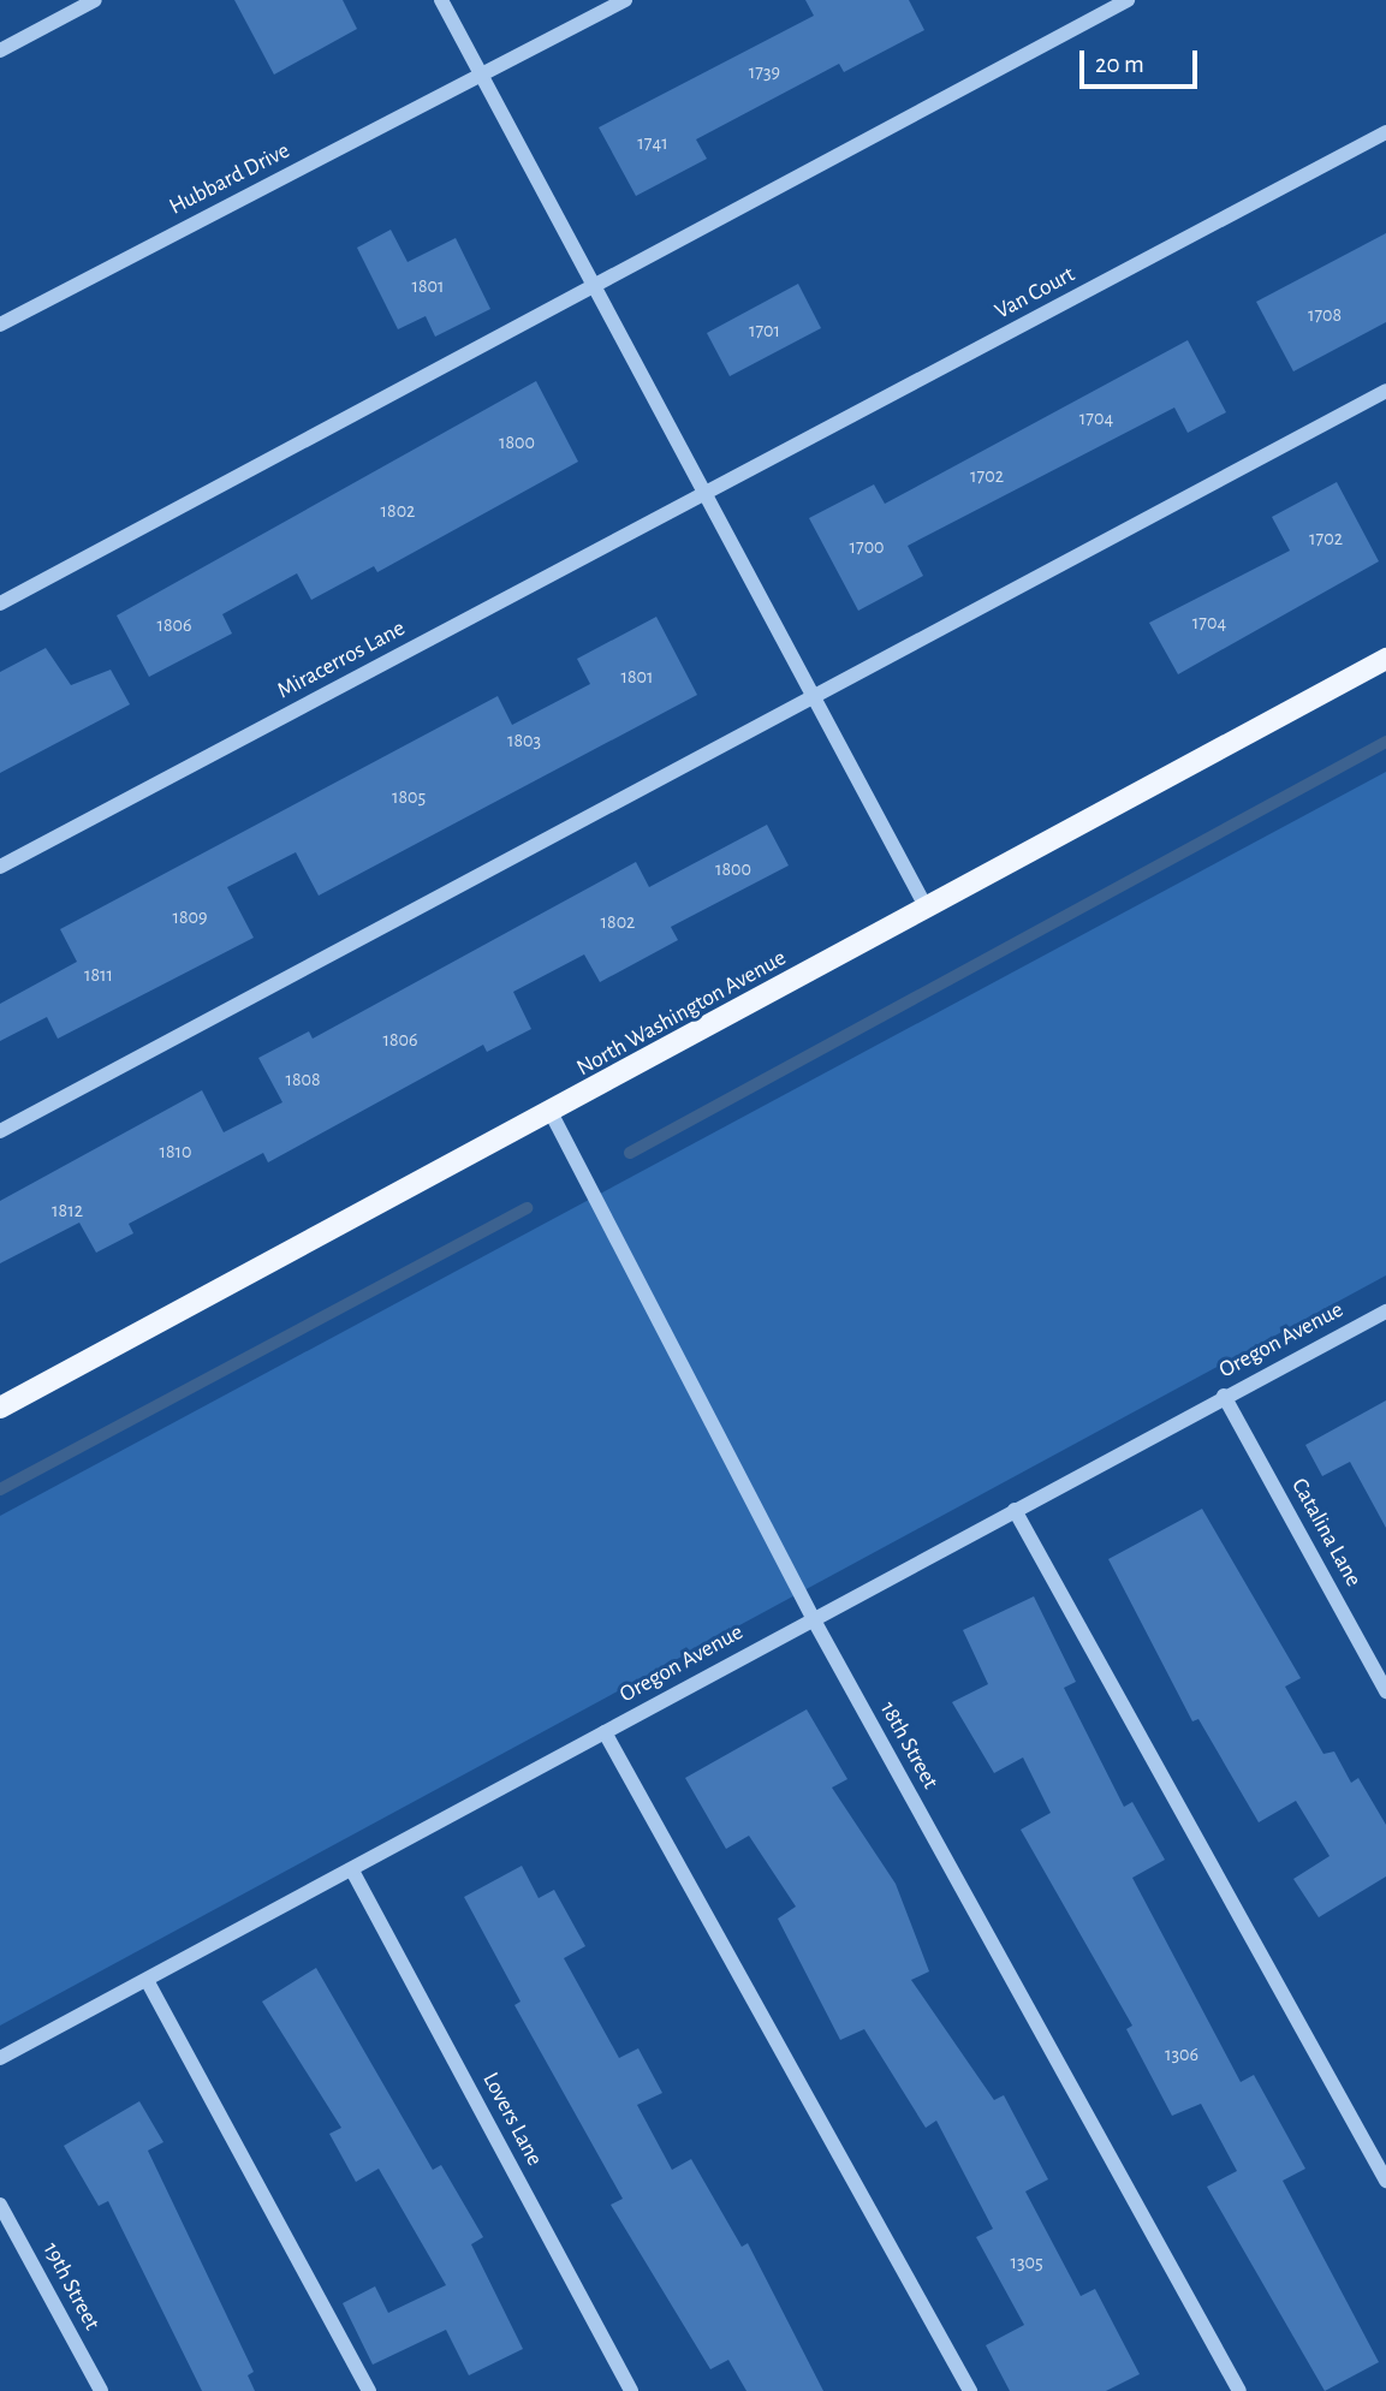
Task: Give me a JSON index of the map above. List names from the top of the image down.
{
  "streets": {
    "main road": ["North Washington Avenue"],
    "street": [
      "Hubbard Drive",
      "Van Court",
      "Miracerros Lane",
      "Oregon Avenue",
      "Catalina Lane",
      "18th Street",
      "Lovers Lane",
      "19th Street"
    ]
  },
  "crossings": [
    ["Van Court", "Miracerros Lane"],
    ["North Washington Avenue", "18th Street"],
    ["Oregon Avenue", "Catalina Lane"],
    ["Oregon Avenue", "18th Street"],
    ["Oregon Avenue", "Lovers Lane"]
  ],
  "house_numbers": [
    "1739",
    "1741",
    "1801",
    "1708",
    "1701",
    "1704",
    "1800",
    "1702",
    "1802",
    "1702",
    "1700",
    "1704",
    "1806",
    "1801",
    "1803",
    "1805",
    "1800",
    "1809",
    "1802",
    "1811",
    "1806",
    "1808",
    "1810",
    "1812",
    "1306",
    "1305"
  ],
  "scale_bar": "20 m"
}
